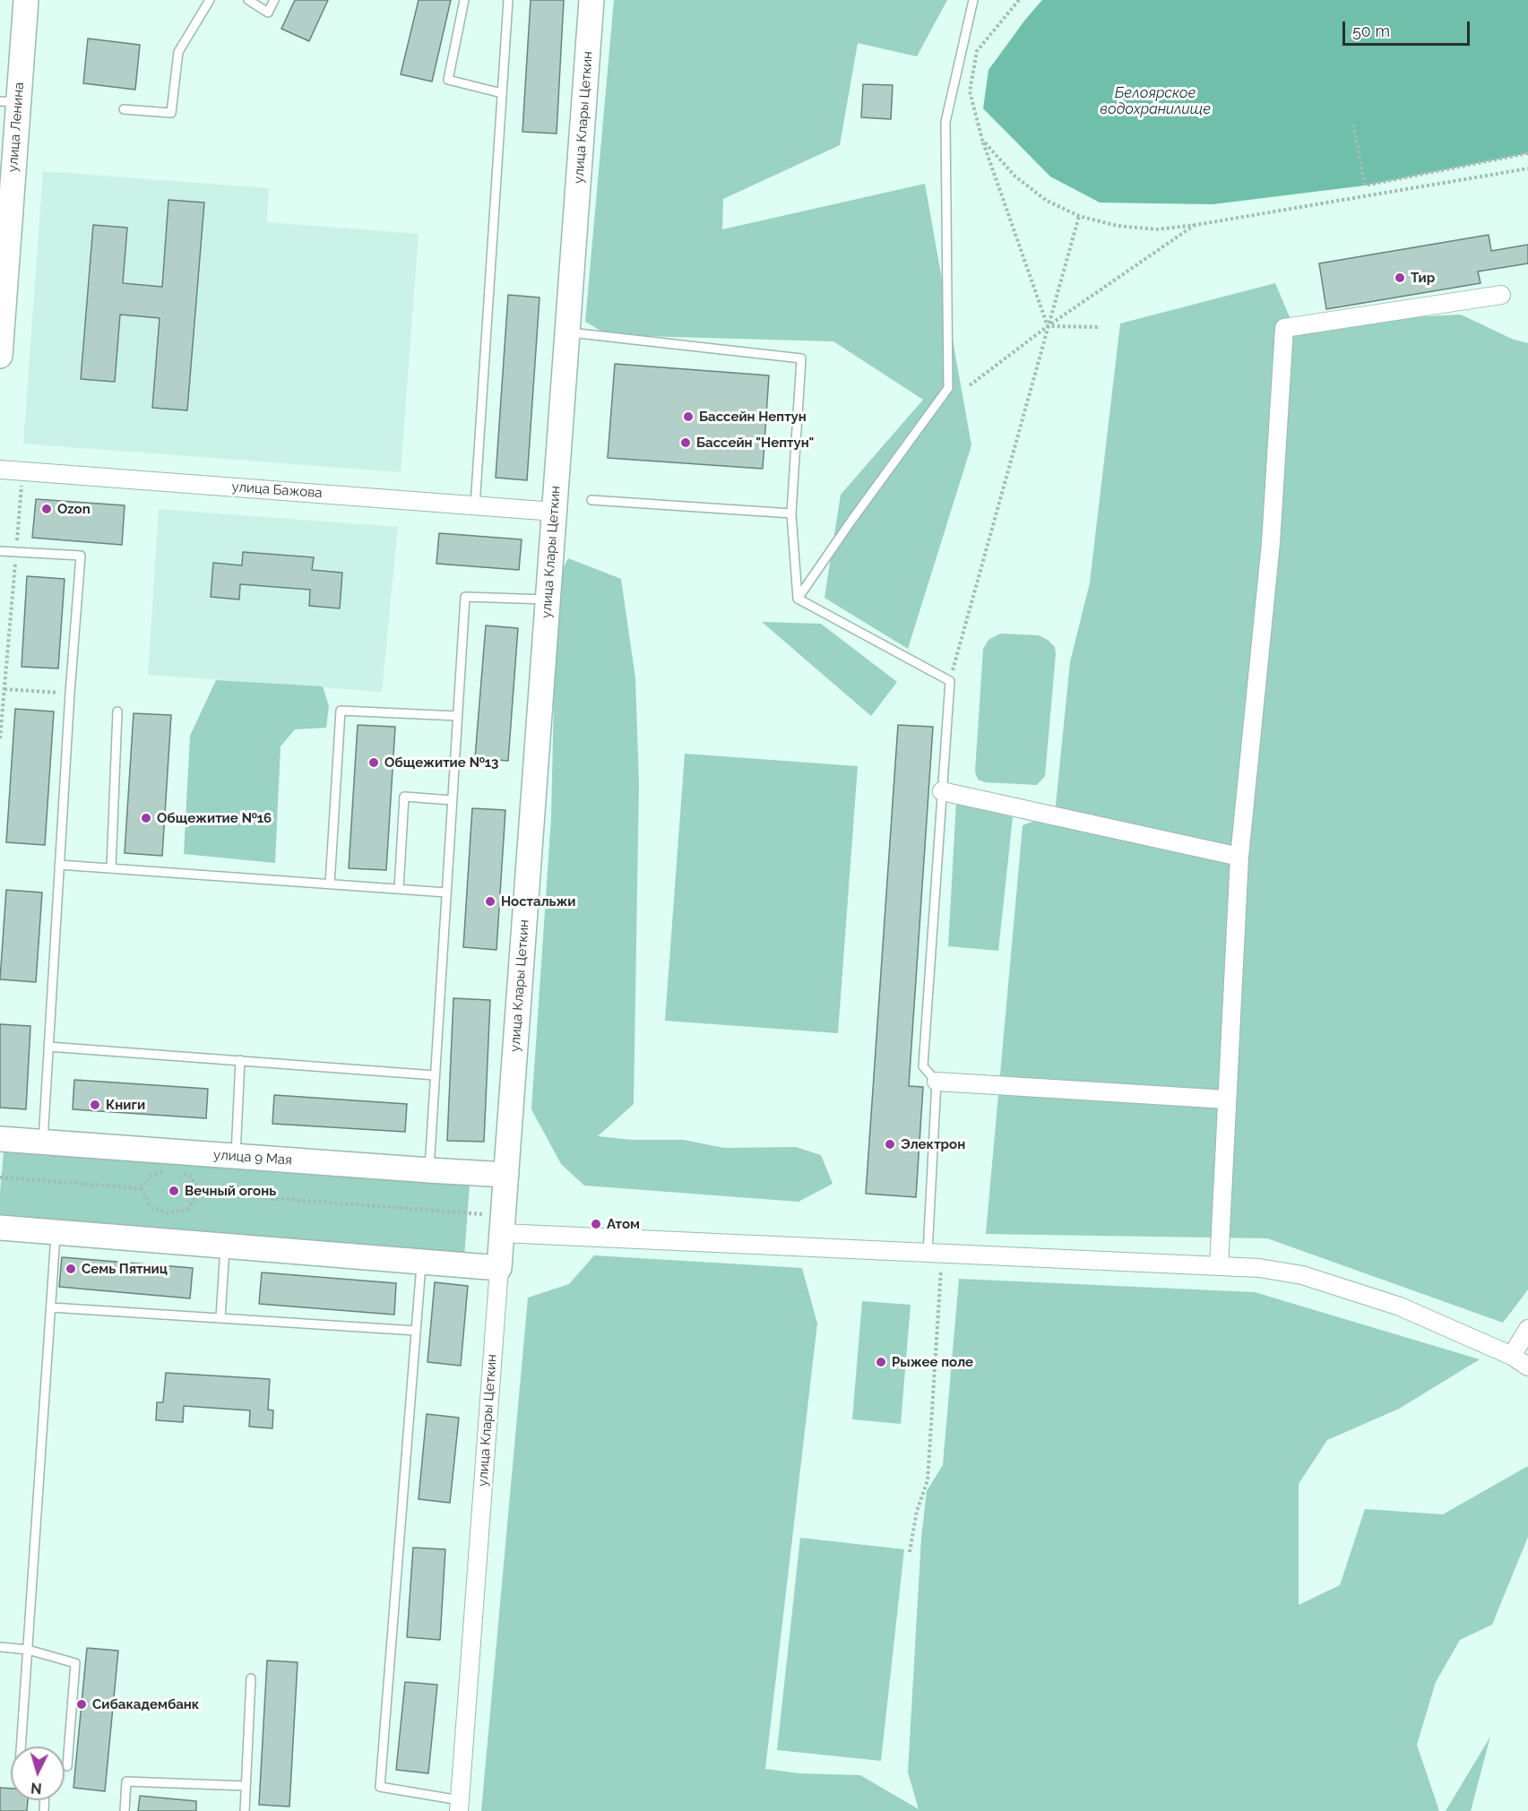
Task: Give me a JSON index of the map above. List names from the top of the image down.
{
  "streets": {
    "street": [
      "улица Клары Цеткин",
      "улица Ленина",
      "улица Бажова",
      "улица 9 Мая"
    ]
  },
  "crossings": [
    ["улица Клары Цеткин", "улица Бажова"],
    ["улица Клары Цеткин", "улица 9 Мая"]
  ],
  "water": ["Белоярское водохранилище"],
  "places": [
    "Тир",
    "Бассейн Нептун",
    "Бассейн \"Нептун\"",
    "Ozon",
    "Общежитие №13",
    "Общежитие №16",
    "Ностальжи",
    "Книги",
    "Электрон",
    "Вечный огонь",
    "Атом",
    "Семь Пятниц",
    "Рыжее поле",
    "Сибакадембанк"
  ],
  "scale_bar": "50 m",
  "north": "bottom"
}
